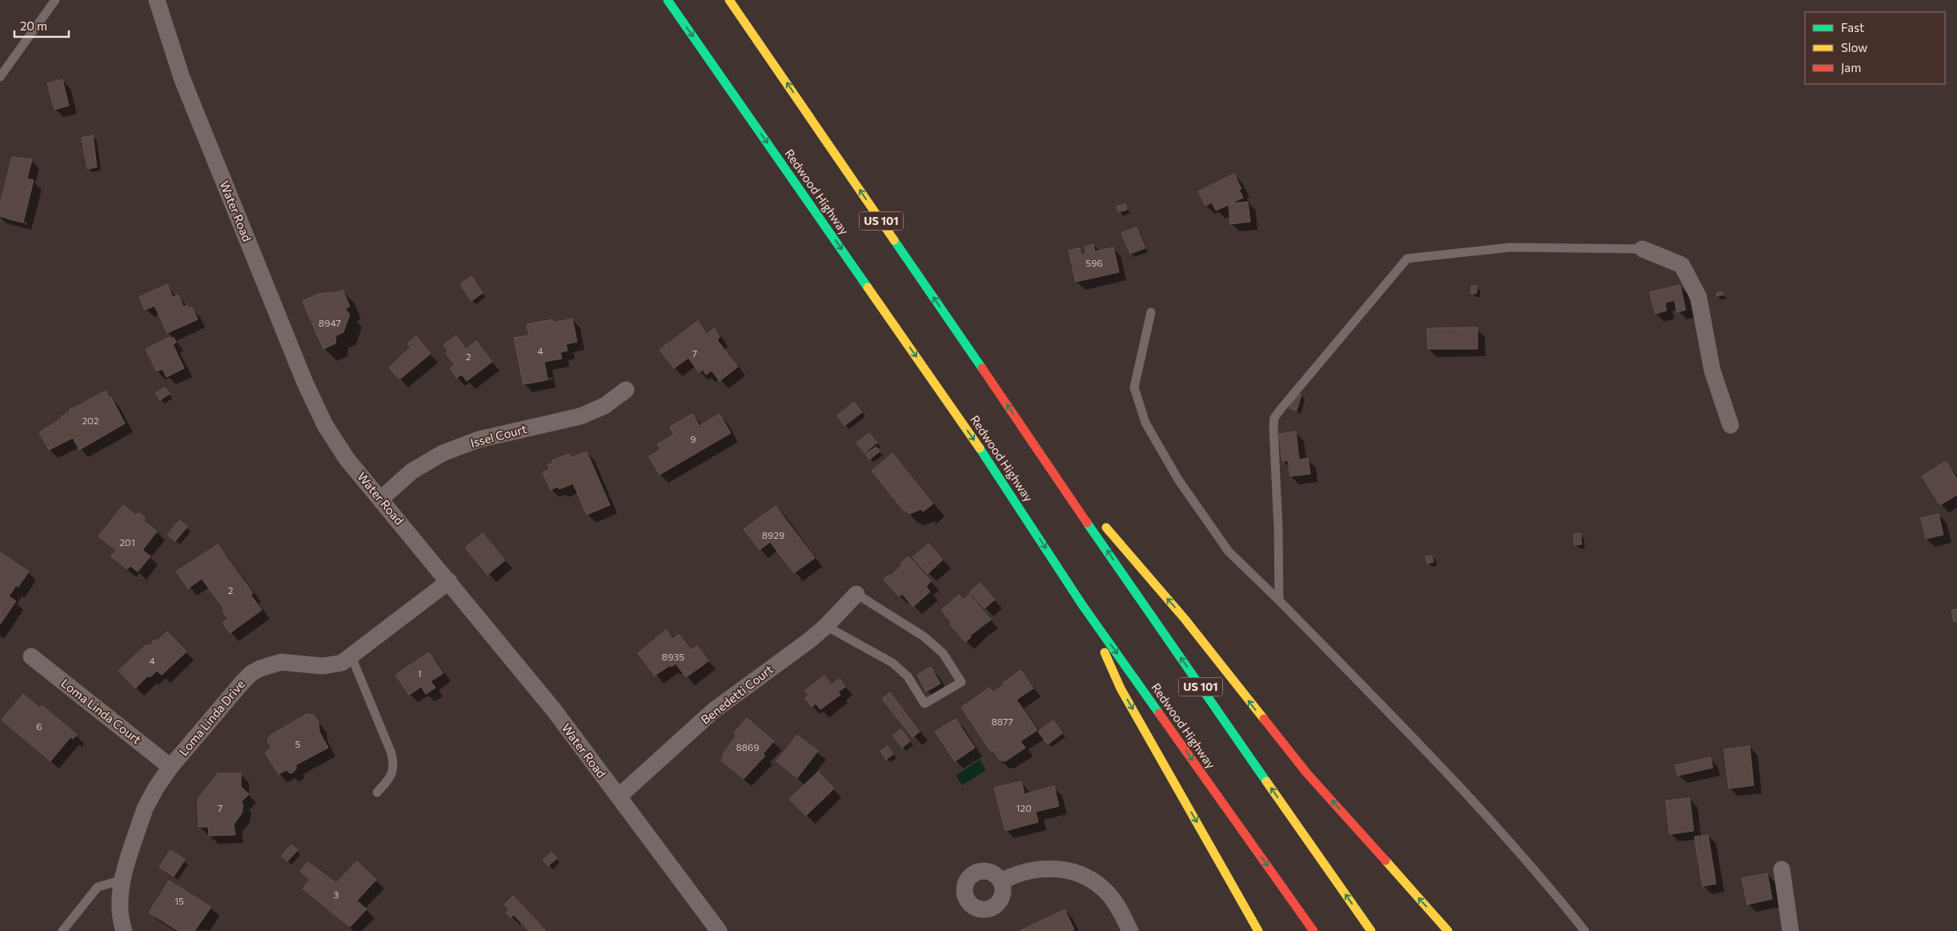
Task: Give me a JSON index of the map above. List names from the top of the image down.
{
  "streets": {
    "highway": ["Redwood Highway", "US 101"],
    "street": [
      "Water Road",
      "Issel Court",
      "Benedetti Court",
      "Loma Linda Court",
      "Loma Linda Drive"
    ]
  },
  "crossings": [
    ["Water Road", "Issel Court"],
    ["Water Road", "Benedetti Court"],
    ["Water Road", "Loma Linda Drive"],
    ["Loma Linda Court", "Loma Linda Drive"]
  ],
  "house_numbers": [
    "596",
    "8947",
    "4",
    "7",
    "2",
    "202",
    "9",
    "8929",
    "201",
    "2",
    "8935",
    "4",
    "1",
    "8877",
    "6",
    "5",
    "8869",
    "7",
    "120",
    "3",
    "15"
  ],
  "legend": ["Fast", "Slow", "Jam"],
  "scale_bar": "20 m"
}
